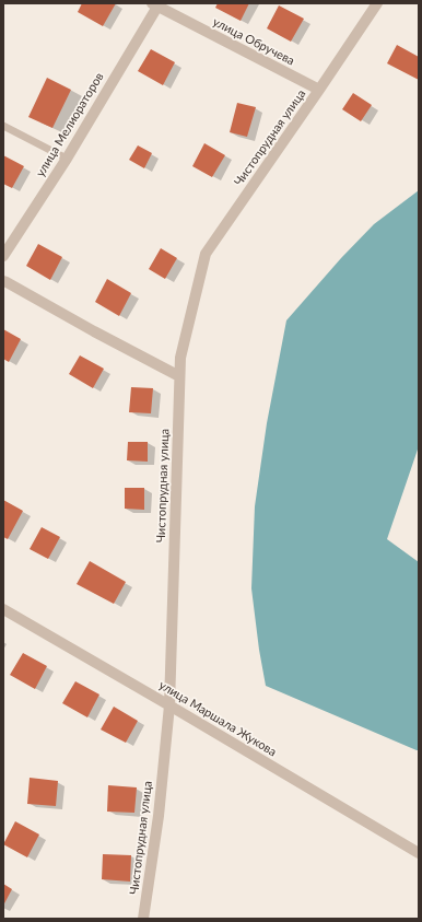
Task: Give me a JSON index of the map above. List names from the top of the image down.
{
  "streets": {
    "street": [
      "улица Обручева",
      "улица Мелиораторов",
      "Чистопрудная улица",
      "улица Маршала Жукова"
    ]
  },
  "crossings": [
    ["улица Обручева", "улица Мелиораторов"],
    ["улица Обручева", "Чистопрудная улица"],
    ["Чистопрудная улица", "улица Маршала Жукова"]
  ]
}
